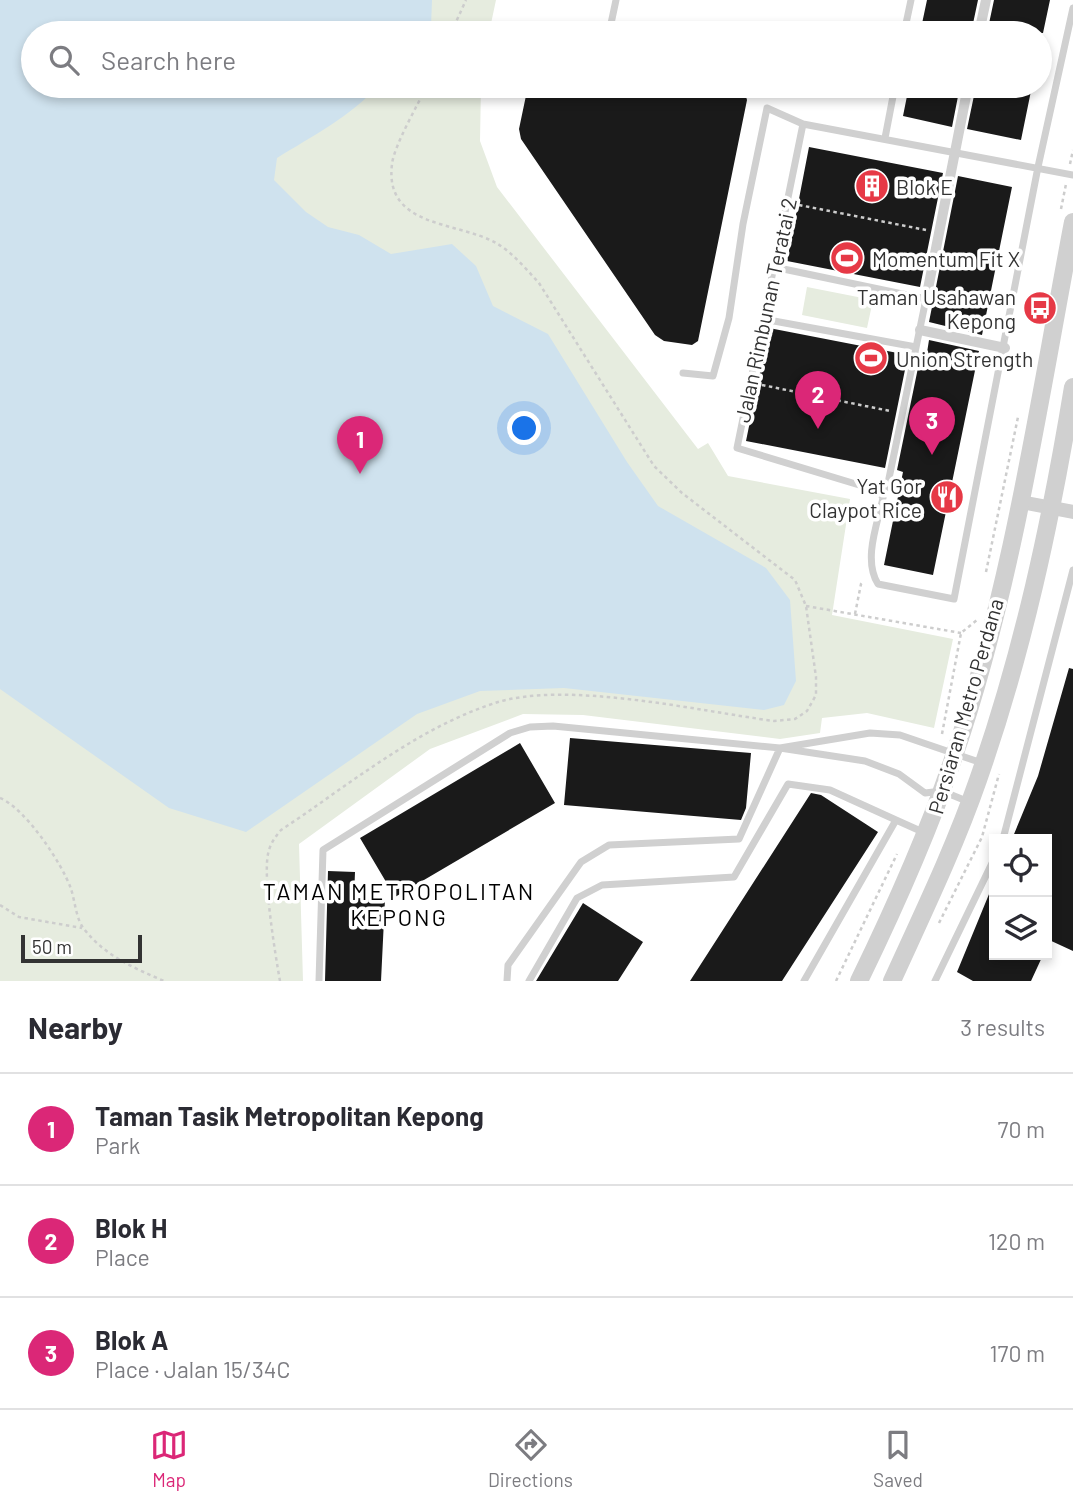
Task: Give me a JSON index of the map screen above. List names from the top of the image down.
{
  "streets": {
    "street": ["Persiaran Metro Perdana"],
    "lane": ["Jalan Rimbunan Teratai 2"]
  },
  "districts": ["TAMAN METROPOLITAN KEPONG"],
  "places": {
    "building": ["Blok E"],
    "sports": ["Momentum Fit X", "Union Strength"],
    "bus stop": ["Taman Usahawan Kepong"],
    "restaurant": ["Yat Gor Claypot Rice"]
  },
  "scale_bar": "50 m",
  "page": {
    "search": "Search here",
    "pins": ["2", "3", "1"],
    "scale": "50 m",
    "heading": ["Nearby", "3 results"],
    "list": [
      {
        "mark": "1",
        "name": "Taman Tasik Metropolitan Kepong",
        "note": "Park",
        "value": "70 m"
      },
      {
        "mark": "2",
        "name": "Blok H",
        "note": "Place",
        "value": "120 m"
      },
      {
        "mark": "3",
        "name": "Blok A",
        "note": "Place · Jalan 15/34C",
        "value": "170 m"
      }
    ],
    "nav": ["Map", "Directions", "Saved"]
  }
}
